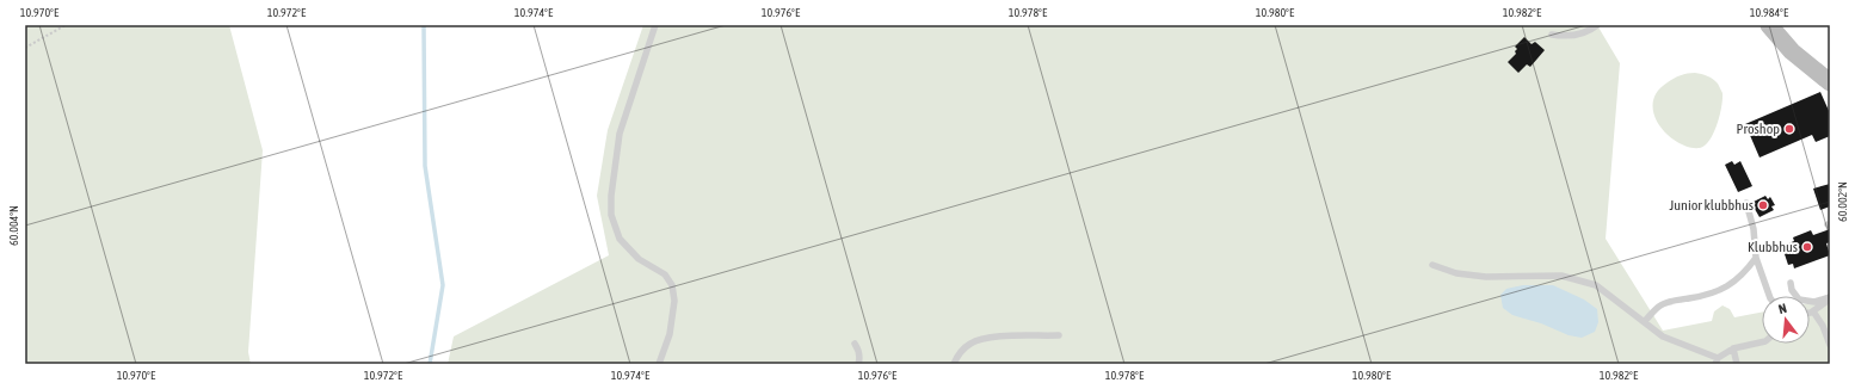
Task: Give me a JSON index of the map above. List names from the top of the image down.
{
  "places": ["Proshop", "Junior klubbhus", "Klubbhus"],
  "north": "top",
  "coordinates": [
    "10.970°E",
    "10.972°E",
    "10.974°E",
    "10.976°E",
    "10.978°E",
    "10.980°E",
    "10.982°E",
    "10.984°E",
    "60.002°N",
    "60.004°N"
  ]
}
